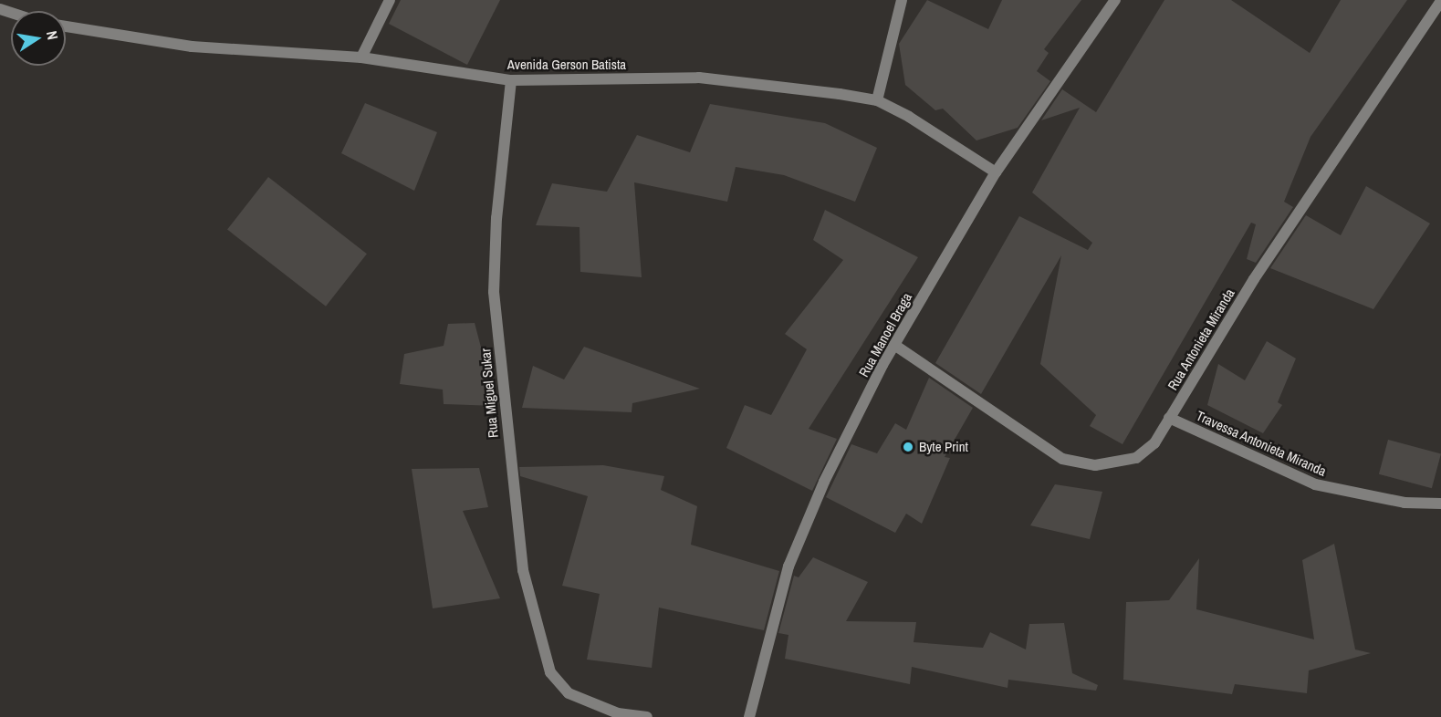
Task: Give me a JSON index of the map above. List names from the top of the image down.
{
  "streets": {
    "street": [
      "Avenida Gerson Batista",
      "Rua Manoel Braga",
      "Rua Antonieta Miranda",
      "Rua Miguel Sukar",
      "Travessa Antonieta Miranda"
    ]
  },
  "crossings": [
    ["Avenida Gerson Batista", "Rua Manoel Braga"],
    ["Avenida Gerson Batista", "Rua Miguel Sukar"],
    ["Rua Manoel Braga", "Rua Antonieta Miranda"],
    ["Rua Antonieta Miranda", "Travessa Antonieta Miranda"]
  ],
  "places": ["Byte Print"],
  "north": "right"
}
